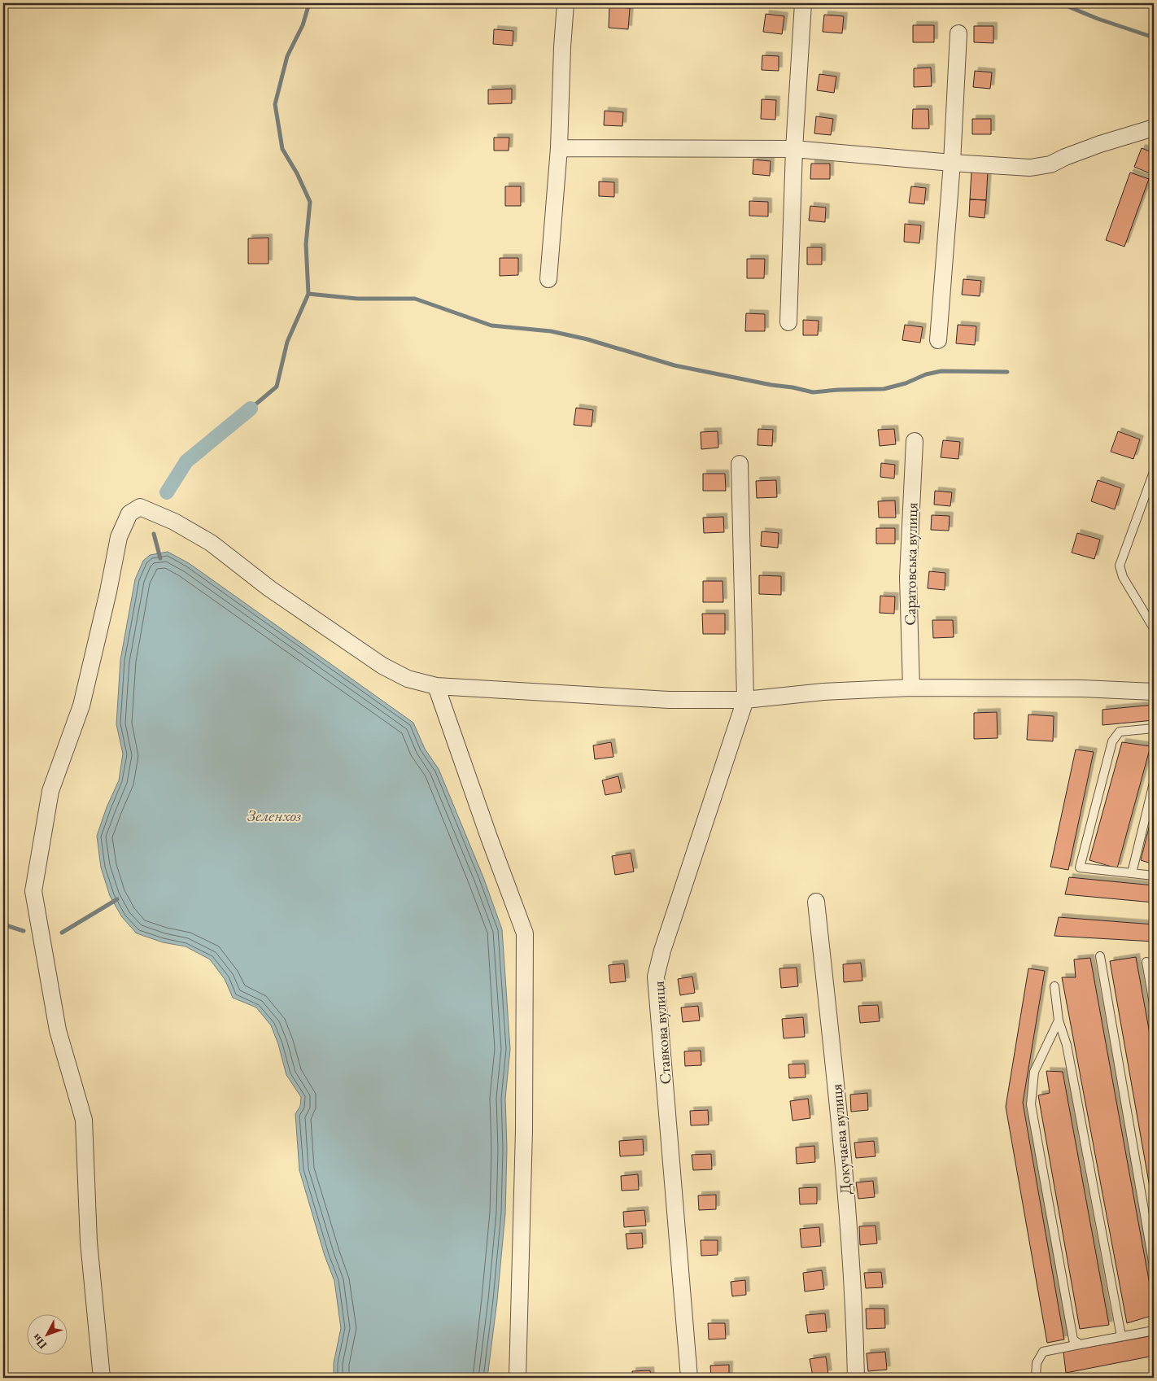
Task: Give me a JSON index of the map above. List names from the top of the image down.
{
  "streets": {
    "street": ["Саратовська вулиця", "Ставкова вулиця", "Докучаєва вулиця"]
  },
  "water": ["Зеленхоз"],
  "north": "bottom left"
}
